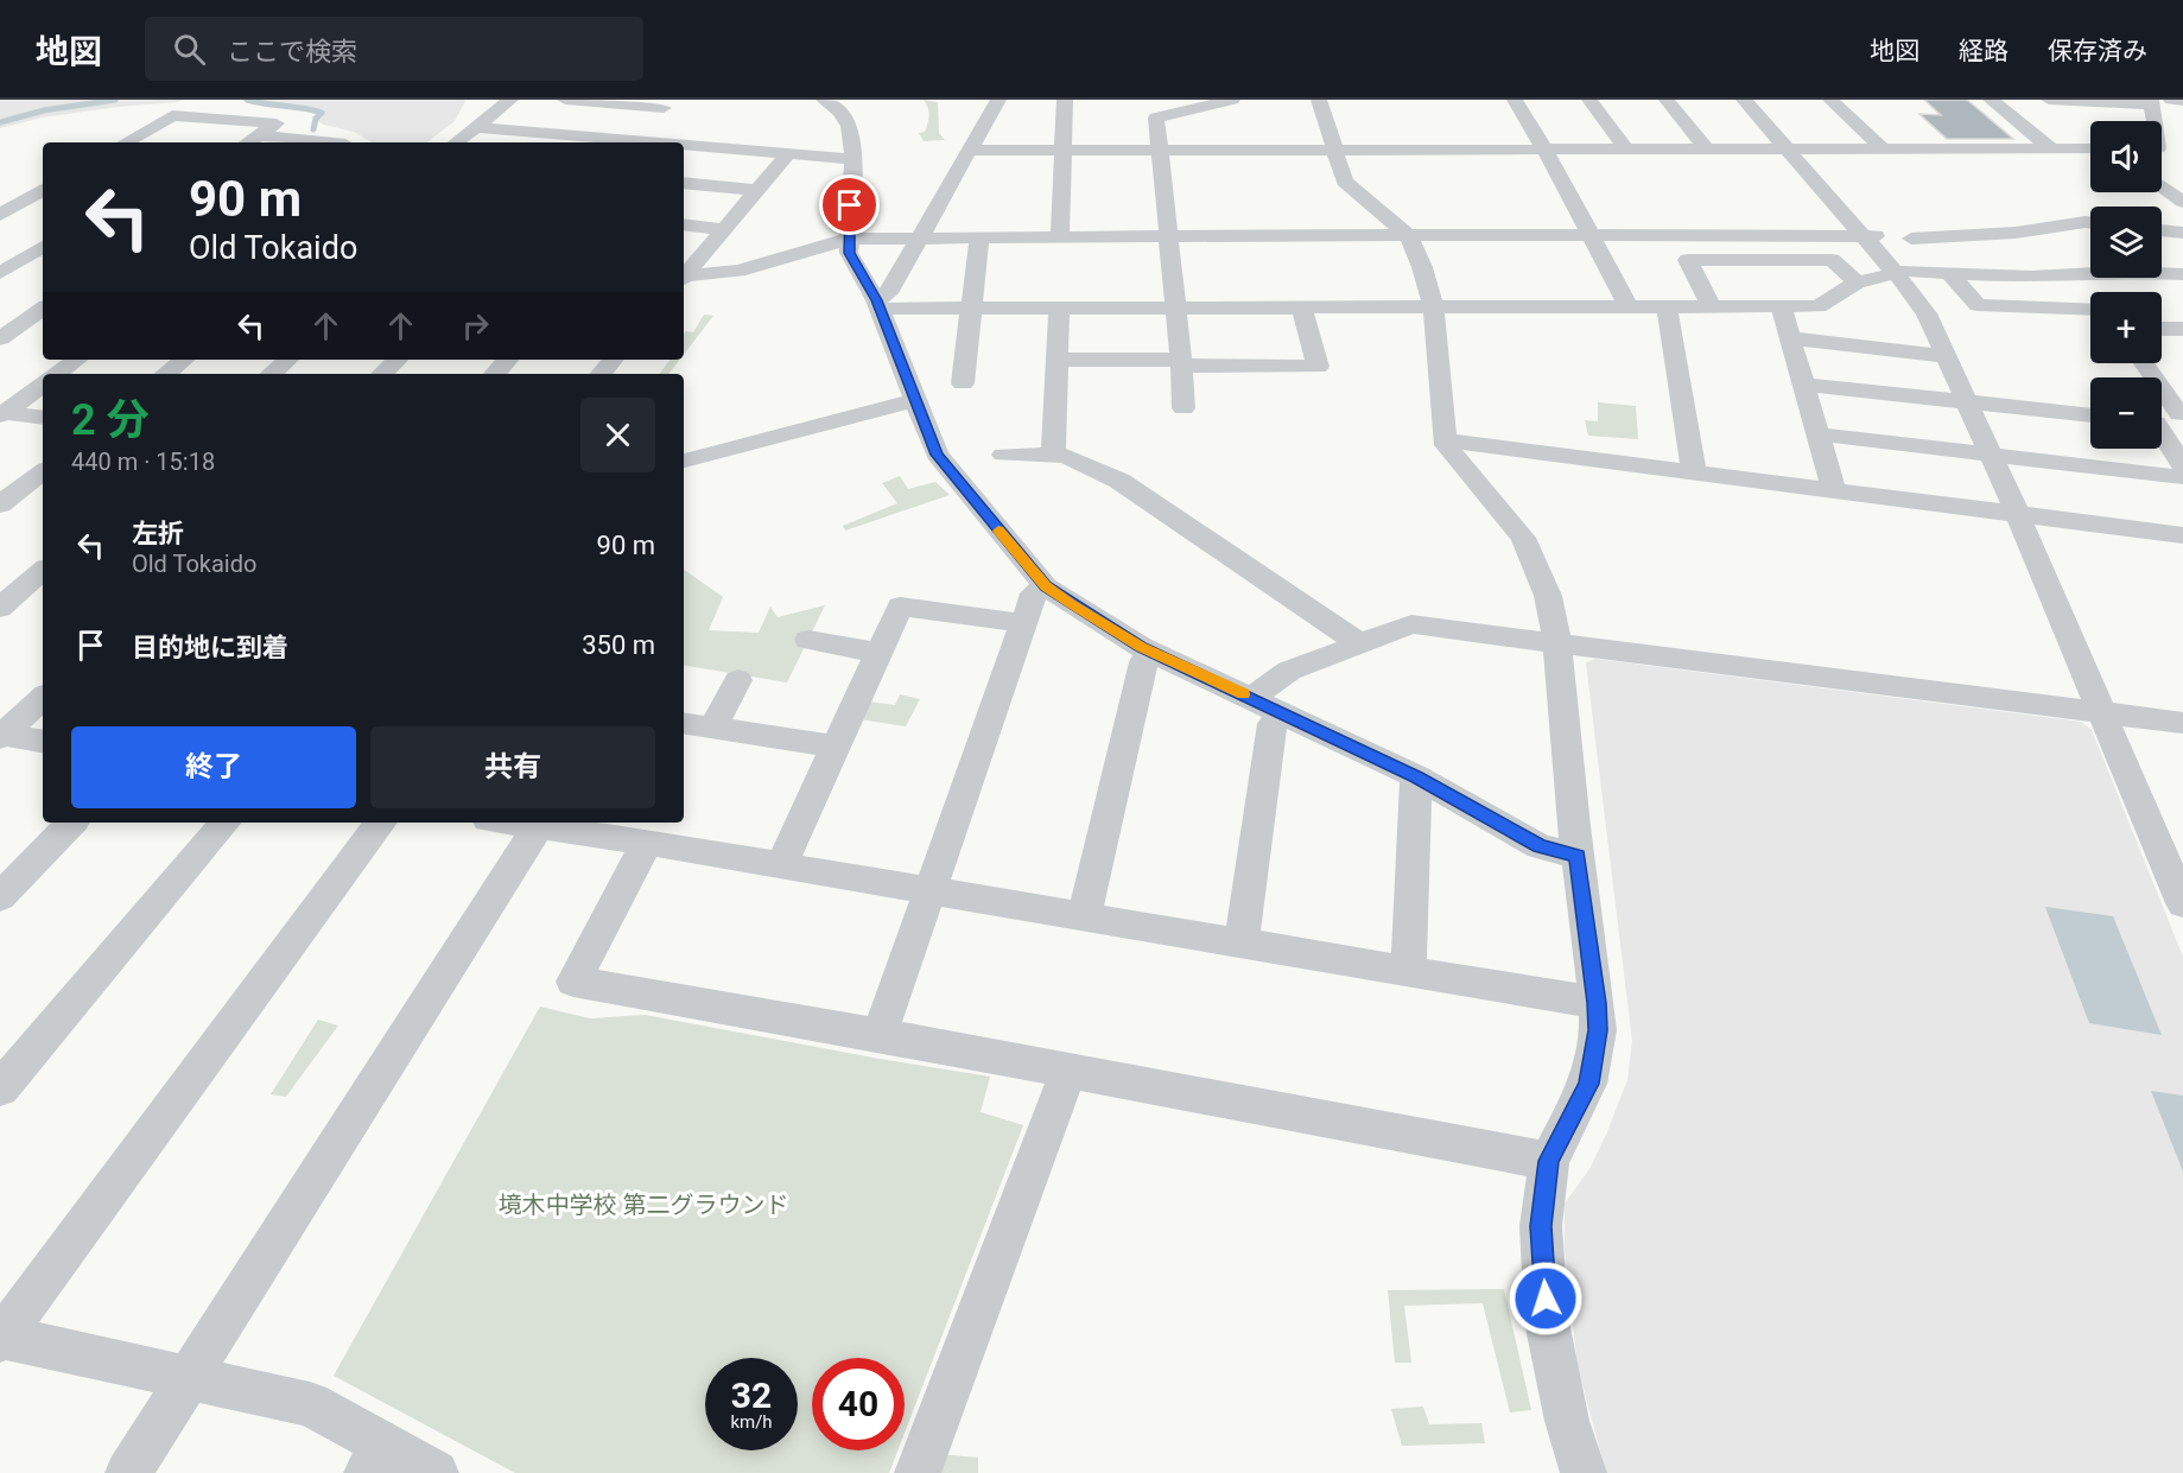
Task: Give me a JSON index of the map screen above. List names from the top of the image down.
{
  "parks": ["境木中学校 第二グラウンド"],
  "page": {
    "header": "地図",
    "search": "ここで検索",
    "nav": ["地図", "経路", "保存済み"],
    "map_buttons": ["+", "−"],
    "turn": ["90 m", "Old Tokaido"],
    "heading": ["2 分", "440 m · 15:18"],
    "list": [
      {
        "name": "左折",
        "note": "Old Tokaido",
        "value": "90 m"
      },
      {
        "name": "目的地に到着",
        "value": "350 m"
      }
    ],
    "buttons": ["終了", "共有"],
    "speed": "32 km/h",
    "limit": "40"
  }
}
